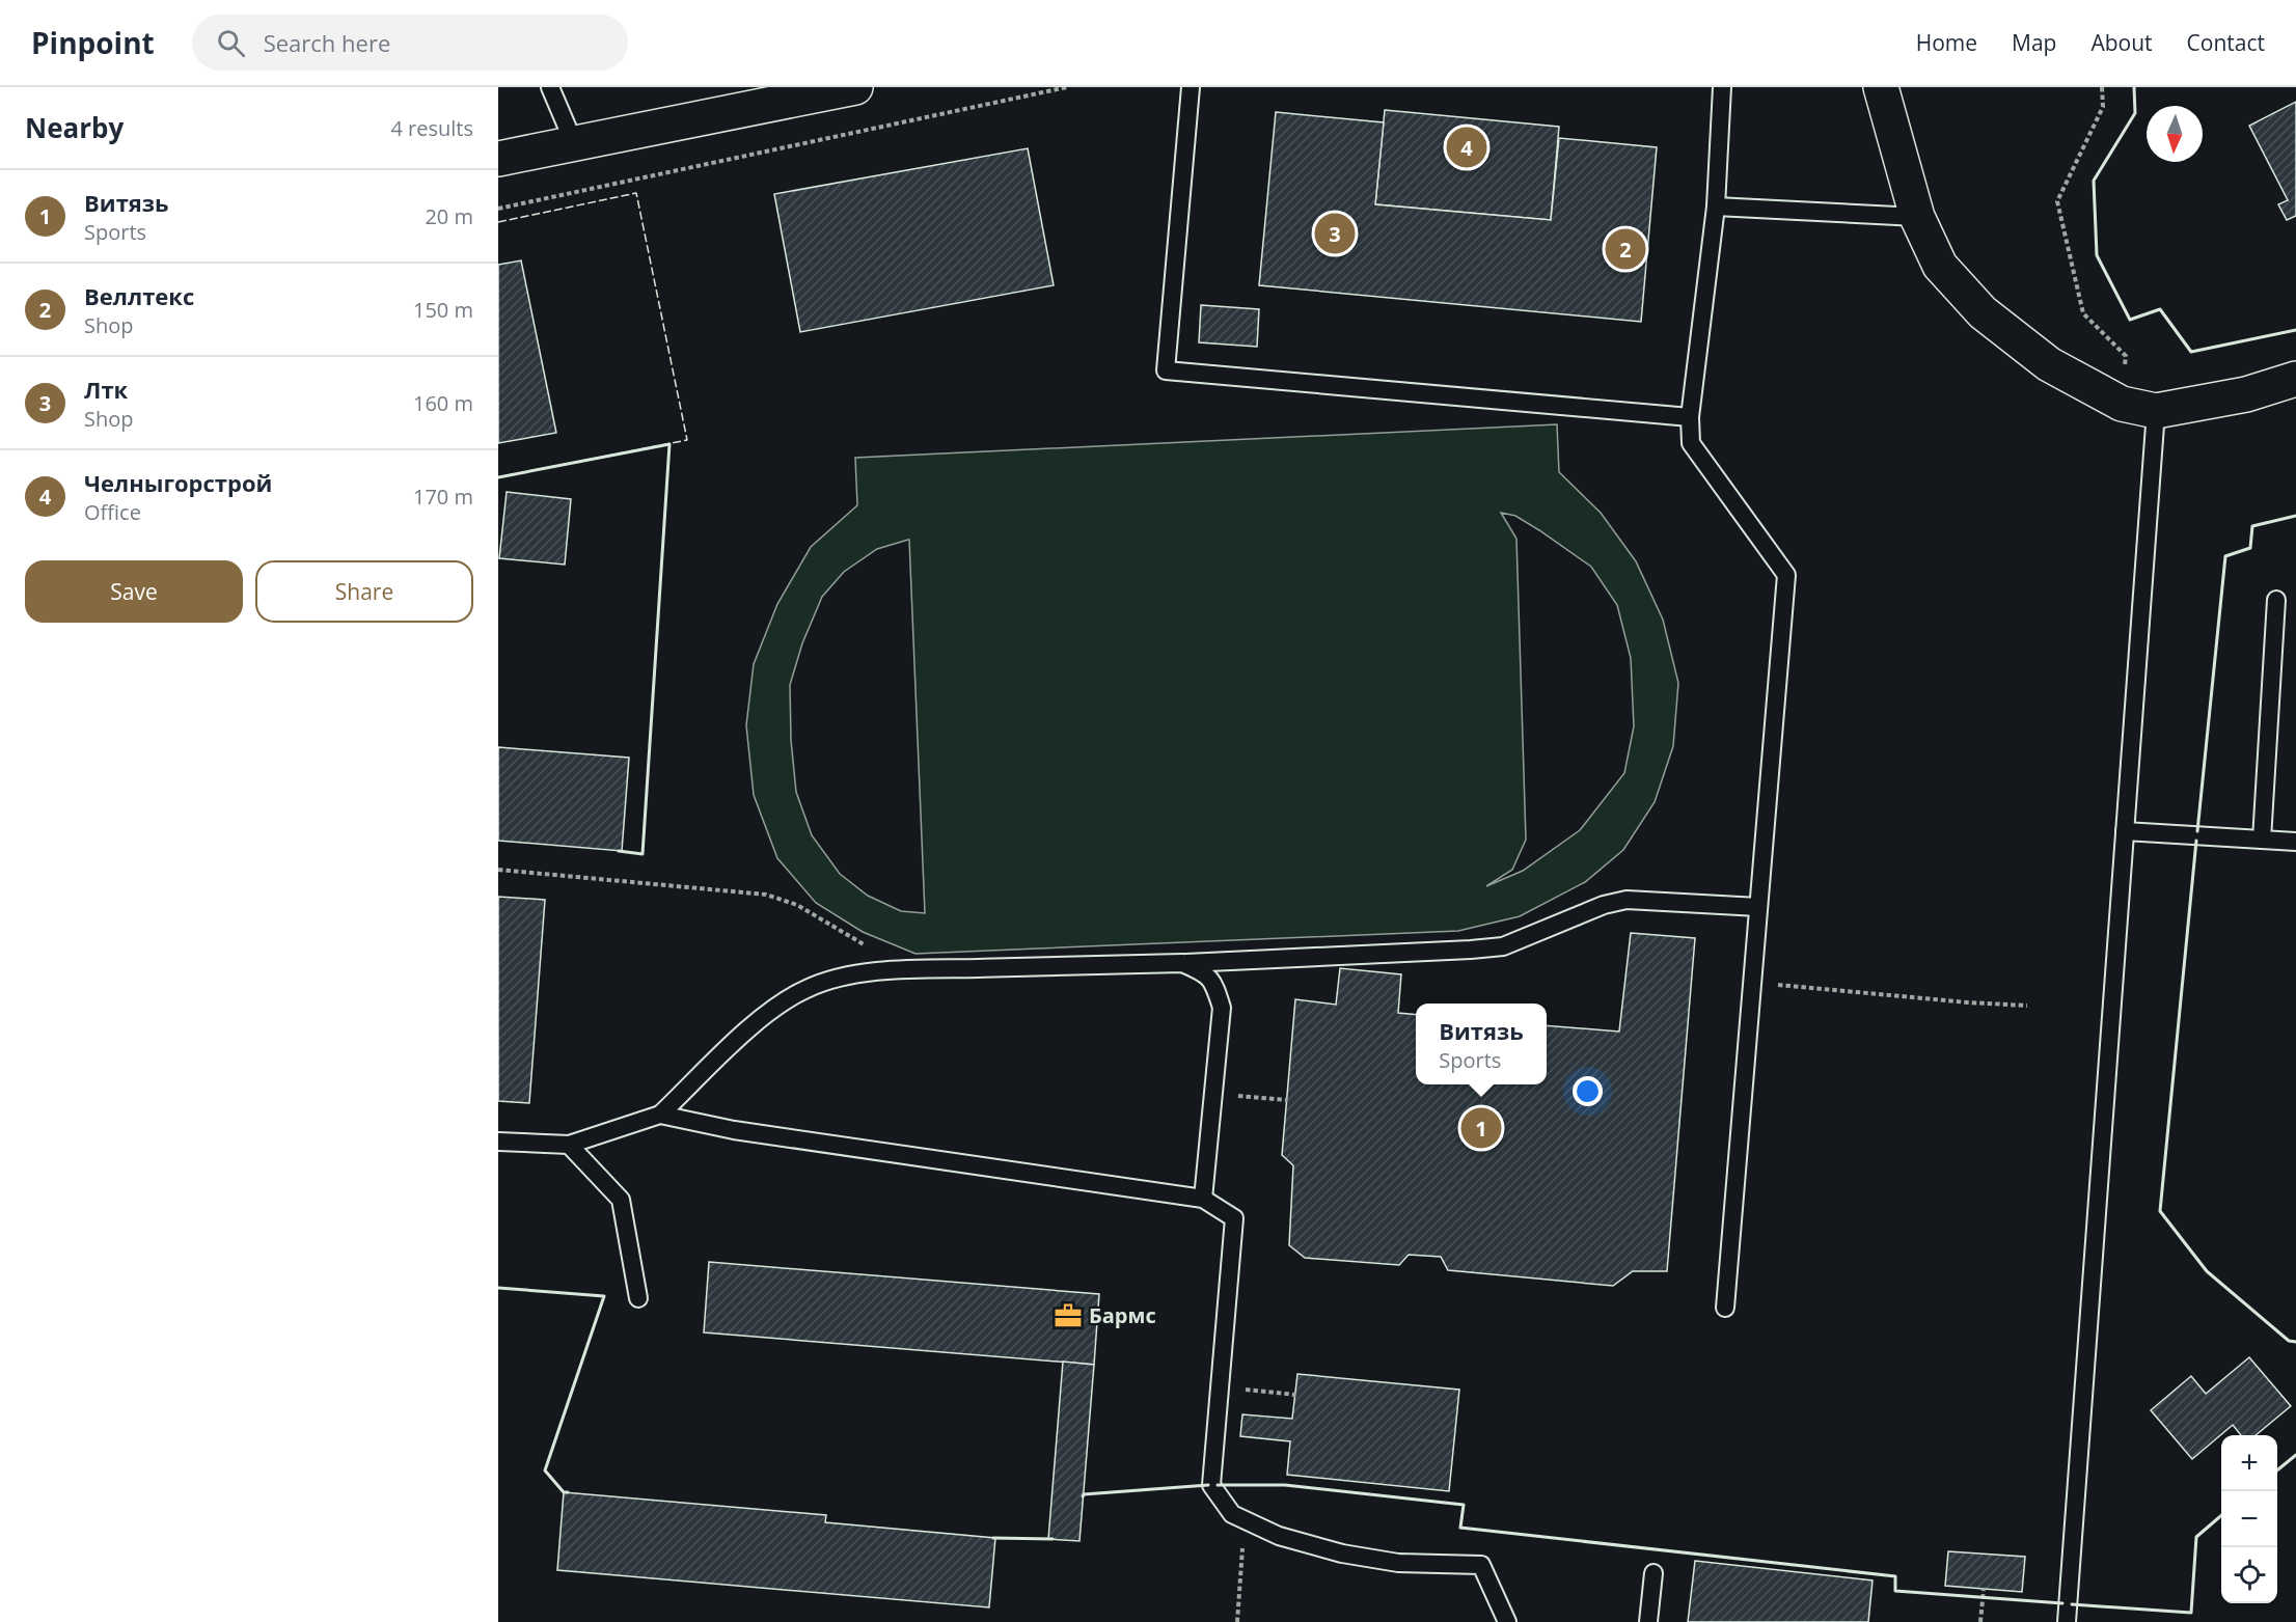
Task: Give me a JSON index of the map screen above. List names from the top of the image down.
{
  "places": {
    "office": ["Бармс"]
  },
  "north": "bottom",
  "page": {
    "header": "Pinpoint",
    "search": "Search here",
    "nav": [
      "Home",
      "Map",
      "About",
      "Contact"
    ],
    "heading": ["Nearby", "4 results"],
    "pins": [
      "4",
      "3",
      "2",
      "1"
    ],
    "list": [
      {
        "mark": "1",
        "name": "Витязь",
        "note": "Sports",
        "value": "20 m"
      },
      {
        "mark": "2",
        "name": "Веллтекс",
        "note": "Shop",
        "value": "150 m"
      },
      {
        "mark": "3",
        "name": "Лтк",
        "note": "Shop",
        "value": "160 m"
      },
      {
        "mark": "4",
        "name": "Челныгорстрой",
        "note": "Office",
        "value": "170 m"
      }
    ],
    "buttons": ["Save", "Share"],
    "popup": ["Витязь", "Sports"],
    "map_buttons": ["+", "−"]
  }
}
